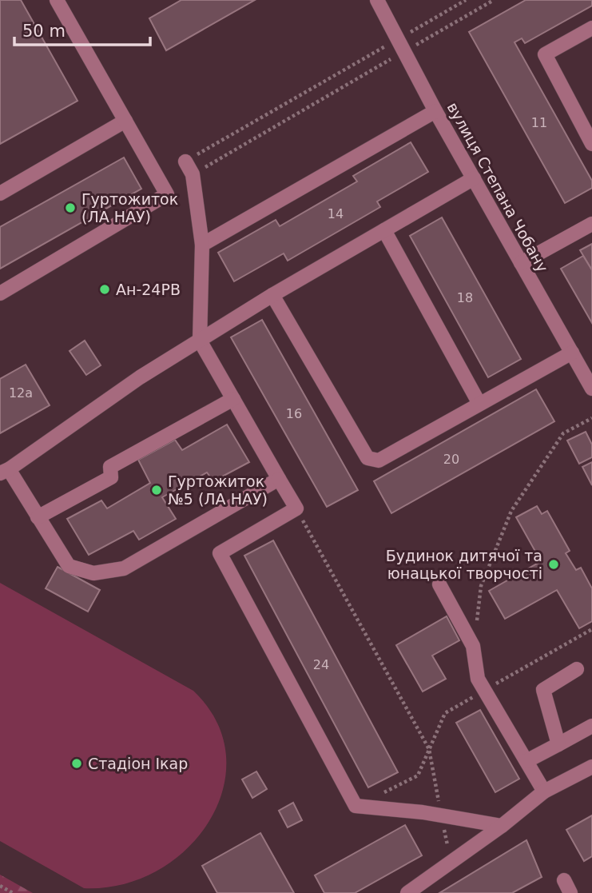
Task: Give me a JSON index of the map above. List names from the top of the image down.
{
  "streets": {
    "street": ["вулиця Степана Чобану"]
  },
  "places": [
    "Гуртожиток (ЛА НАУ)",
    "Ан-24РВ",
    "Гуртожиток №5 (ЛА НАУ)",
    "Будинок дитячої та юнацької творчості",
    "Стадіон Ікар"
  ],
  "house_numbers": [
    "11",
    "14",
    "18",
    "12а",
    "16",
    "20",
    "24"
  ],
  "scale_bar": "50 m"
}
